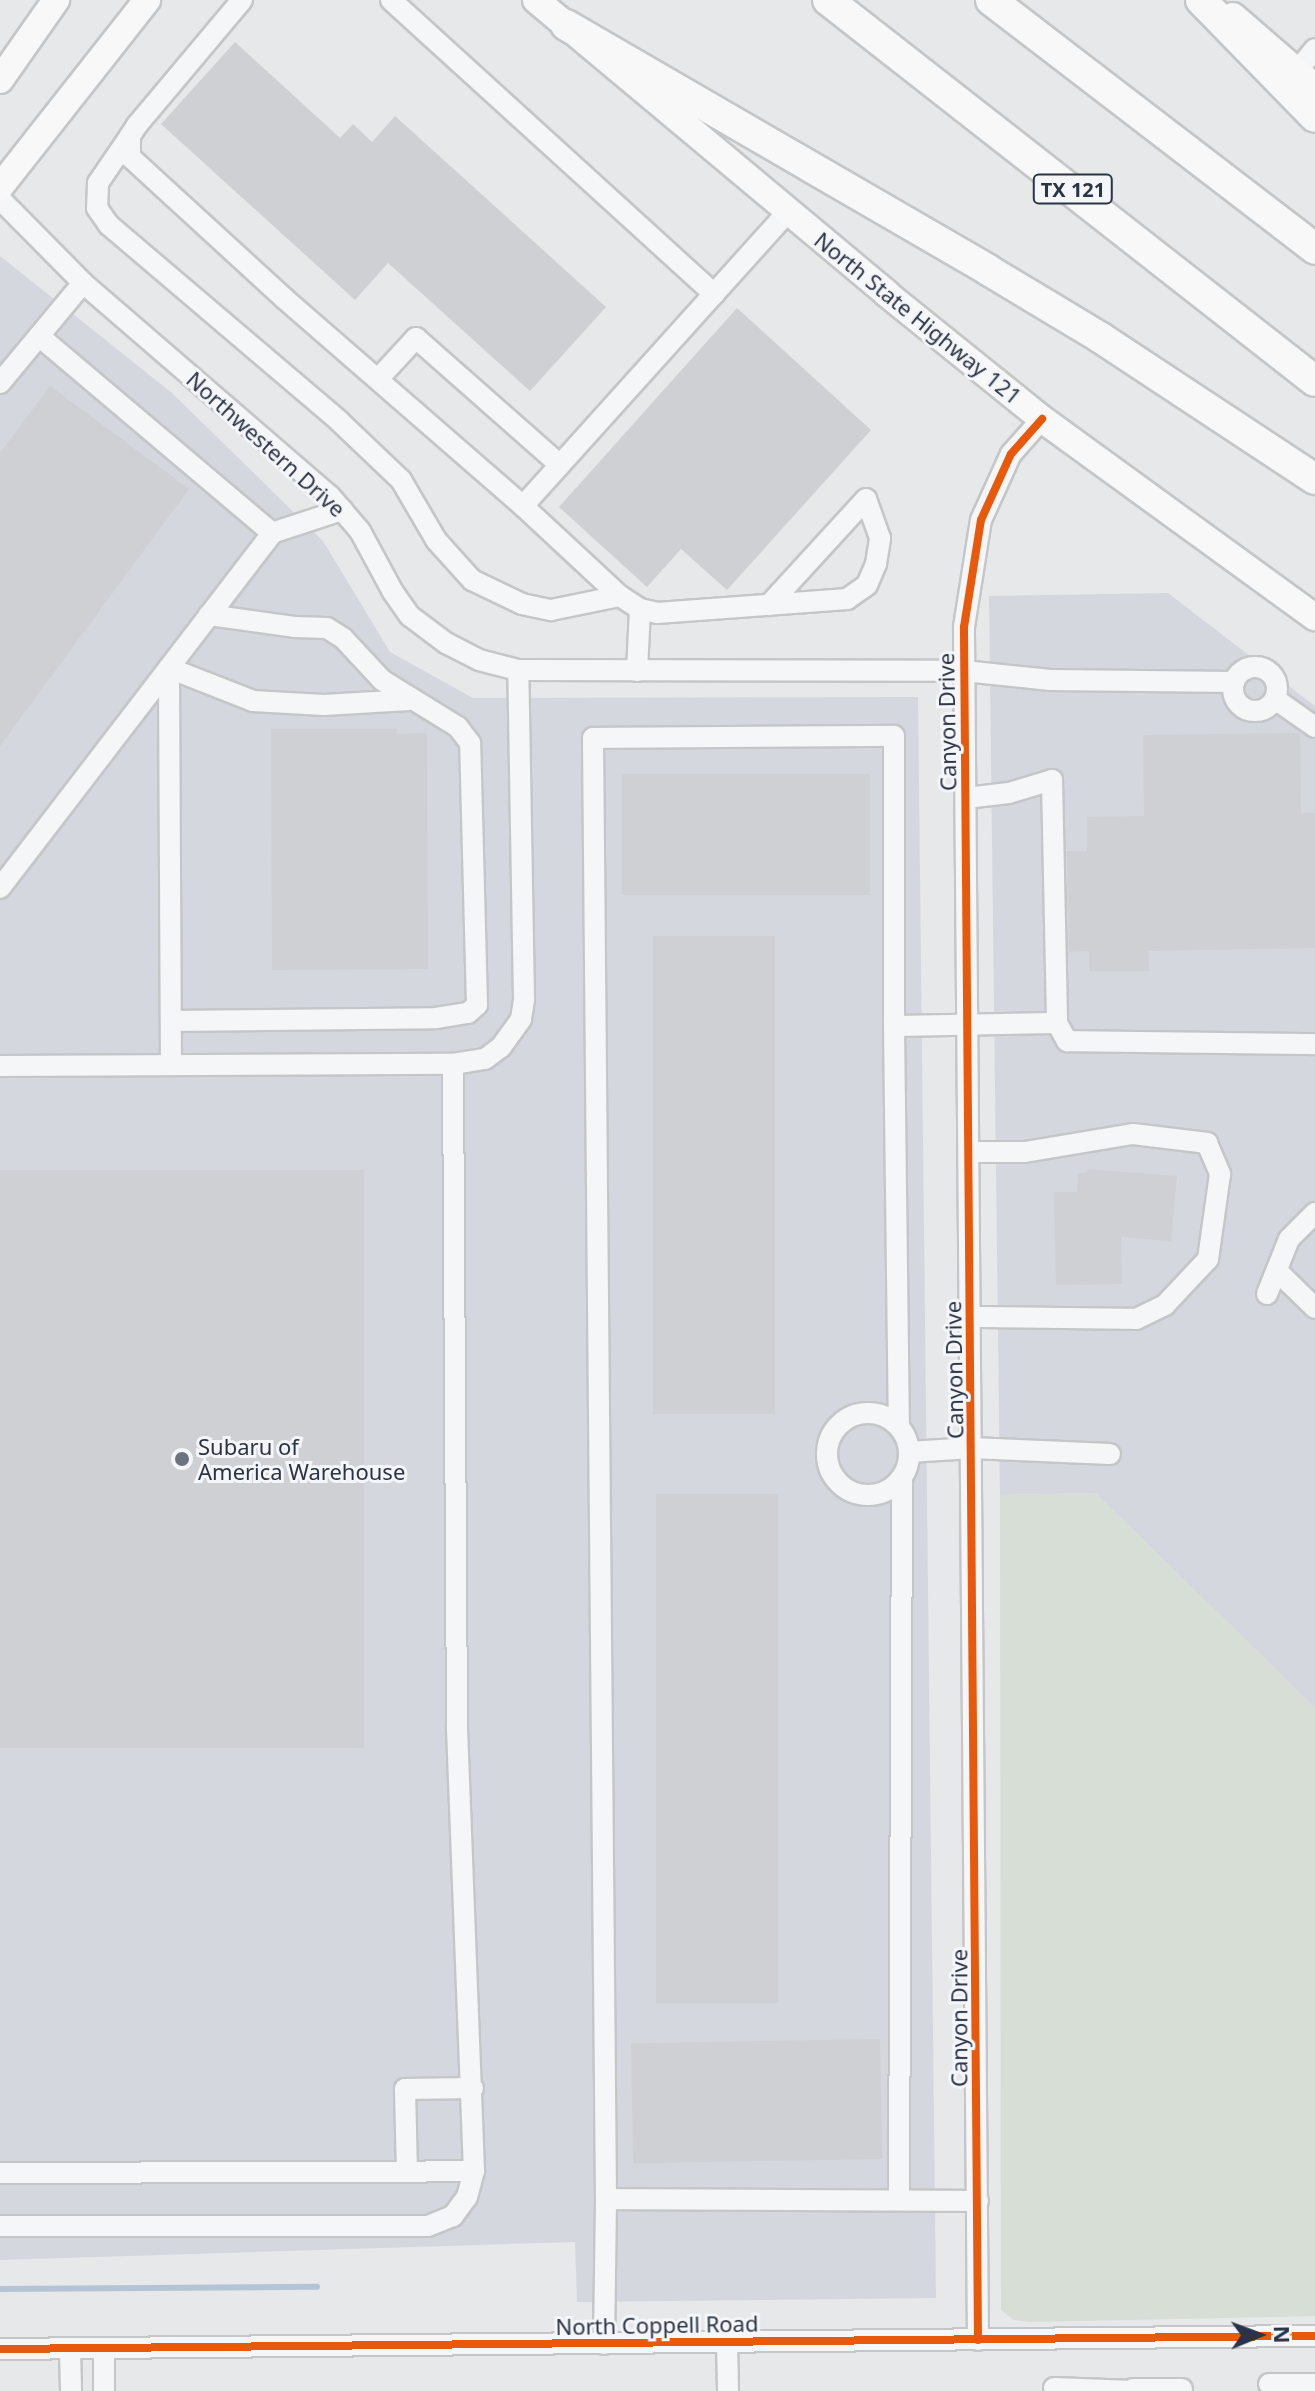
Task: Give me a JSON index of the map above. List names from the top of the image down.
{
  "streets": {
    "highway": ["TX 121"],
    "main road": ["North State Highway 121"],
    "street": ["Northwestern Drive", "Canyon Drive", "North Coppell Road"]
  },
  "crossings": [
    ["North State Highway 121", "Canyon Drive"],
    ["Northwestern Drive", "Canyon Drive"],
    ["Canyon Drive", "North Coppell Road"]
  ],
  "places": ["Subaru of America Warehouse"],
  "north": "right"
}
